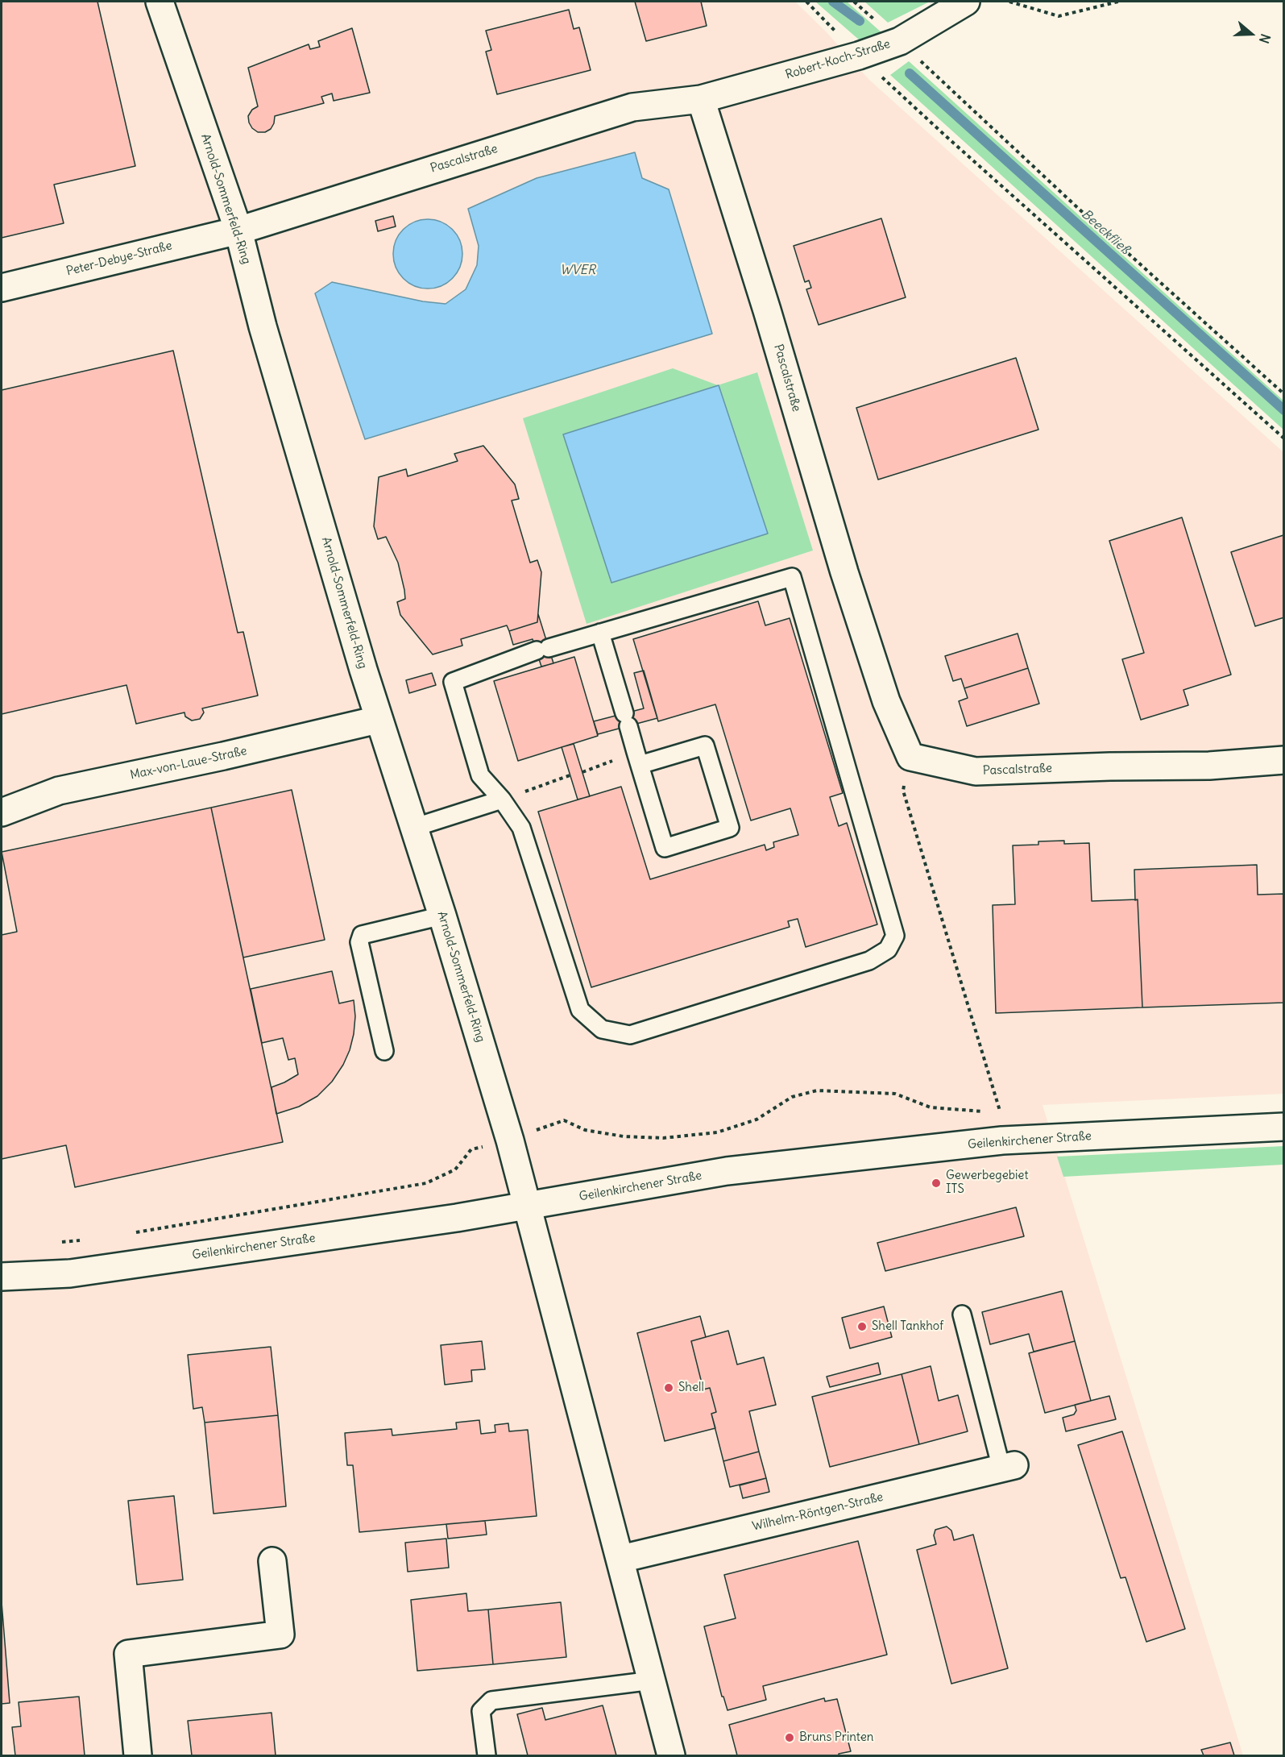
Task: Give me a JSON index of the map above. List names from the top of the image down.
{
  "streets": {
    "street": [
      "Robert-Koch-Straße",
      "Pascalstraße",
      "Arnold-Sommerfeld-Ring",
      "Peter-Debye-Straße",
      "Max-von-Laue-Straße",
      "Geilenkirchener Straße",
      "Wilhelm-Röntgen-Straße"
    ]
  },
  "crossings": [
    ["Robert-Koch-Straße", "Pascalstraße"],
    ["Pascalstraße", "Arnold-Sommerfeld-Ring"],
    ["Pascalstraße", "Peter-Debye-Straße"],
    ["Arnold-Sommerfeld-Ring", "Peter-Debye-Straße"],
    ["Arnold-Sommerfeld-Ring", "Max-von-Laue-Straße"],
    ["Arnold-Sommerfeld-Ring", "Geilenkirchener Straße"]
  ],
  "water": ["Beeckfließ", "WVER"],
  "places": [
    "Gewerbegebiet ITS",
    "Shell Tankhof",
    "Shell",
    "Bruns Printen"
  ],
  "north": "right"
}
